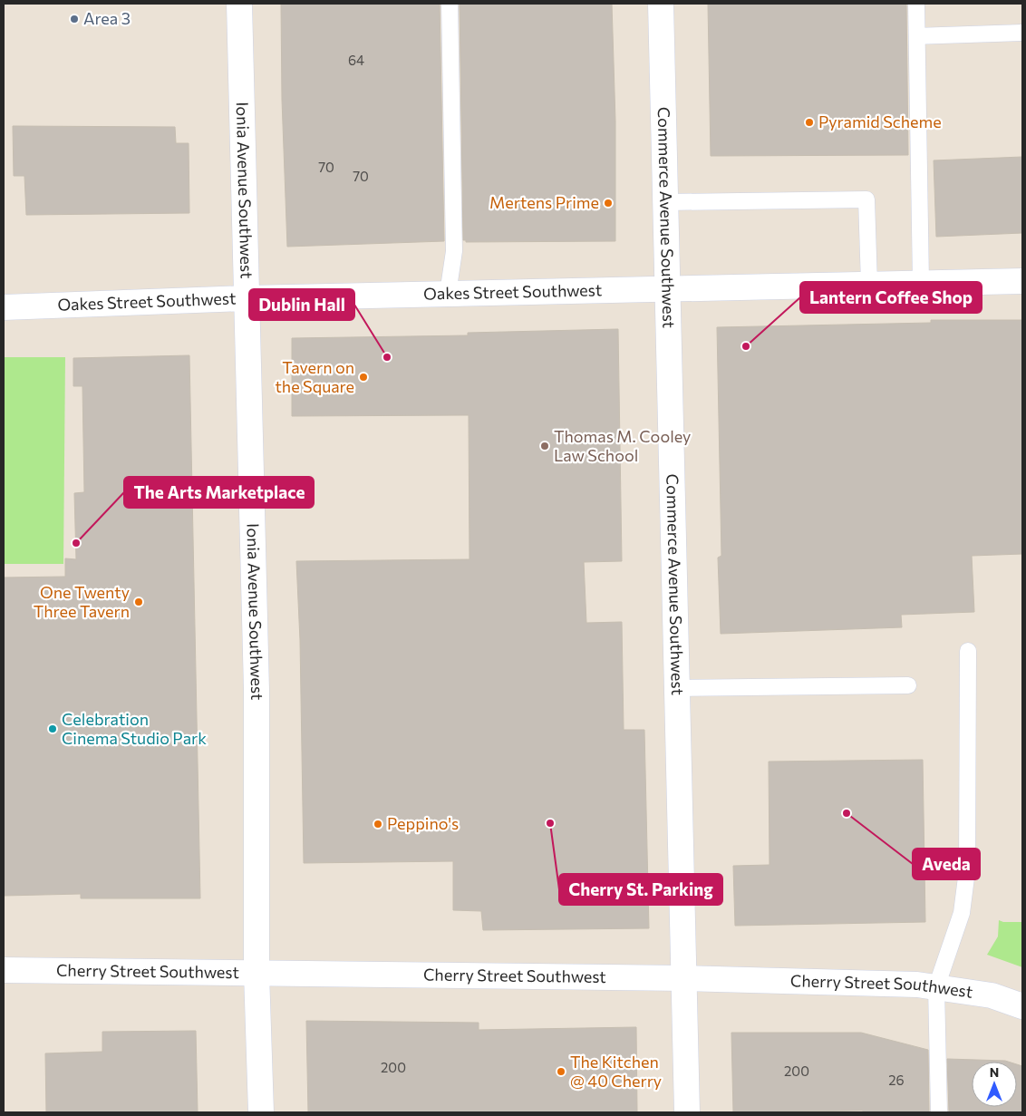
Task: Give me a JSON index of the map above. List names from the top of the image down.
{
  "streets": {
    "street": [
      "Ionia Avenue Southwest",
      "Commerce Avenue Southwest",
      "Oakes Street Southwest",
      "Cherry Street Southwest"
    ]
  },
  "crossings": [
    ["Ionia Avenue Southwest", "Oakes Street Southwest"],
    ["Ionia Avenue Southwest", "Cherry Street Southwest"],
    ["Commerce Avenue Southwest", "Oakes Street Southwest"],
    ["Commerce Avenue Southwest", "Cherry Street Southwest"]
  ],
  "places": [
    "Area 3",
    "Pyramid Scheme",
    "Mertens Prime",
    "Lantern Coffee Shop",
    "Dublin Hall",
    "Tavern on the Square",
    "Thomas M. Cooley Law School",
    "The Arts Marketplace",
    "One Twenty Three Tavern",
    "Celebration Cinema Studio Park",
    "Aveda",
    "Cherry St. Parking",
    "Peppino's",
    "The Kitchen @ 40 Cherry"
  ],
  "house_numbers": [
    "64",
    "70",
    "70",
    "200",
    "200",
    "26"
  ],
  "north": "top"
}
